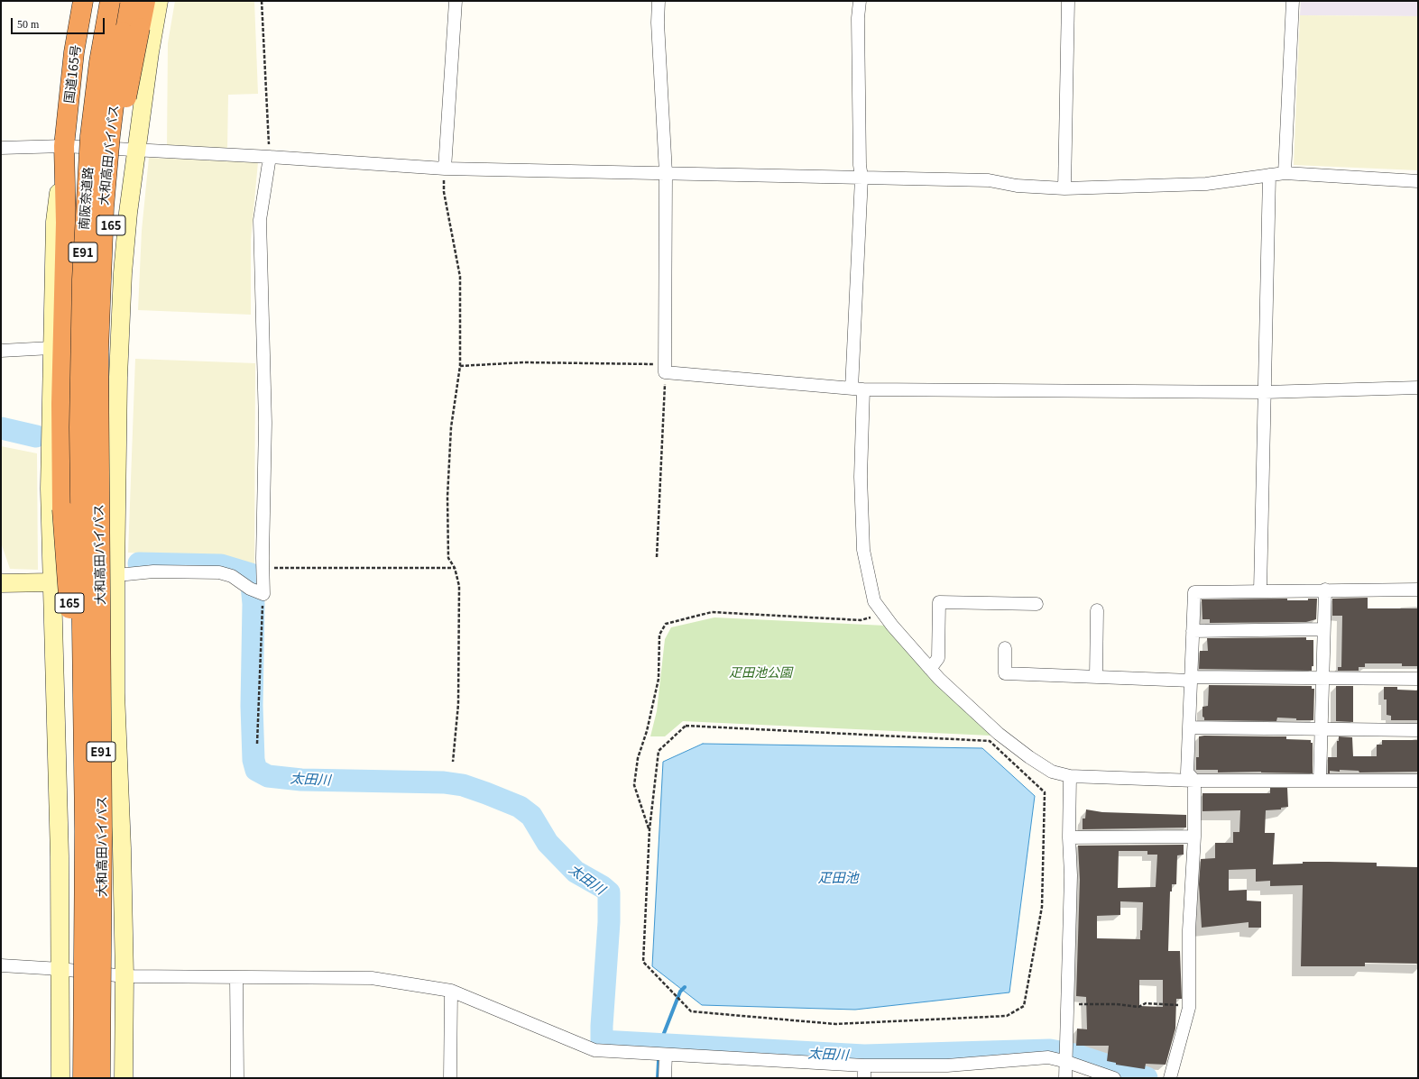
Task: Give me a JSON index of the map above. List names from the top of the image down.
{
  "streets": {
    "highway": [
      "国道165号",
      "大和高田バイパス",
      "南阪奈道路",
      "165",
      "E91"
    ]
  },
  "crossings": [
    ["国道165号", "165"],
    ["大和高田バイパス", "南阪奈道路"],
    ["大和高田バイパス", "165"]
  ],
  "water": ["太田川", "疋田池"],
  "parks": ["疋田池公園"],
  "scale_bar": "50 m"
}
